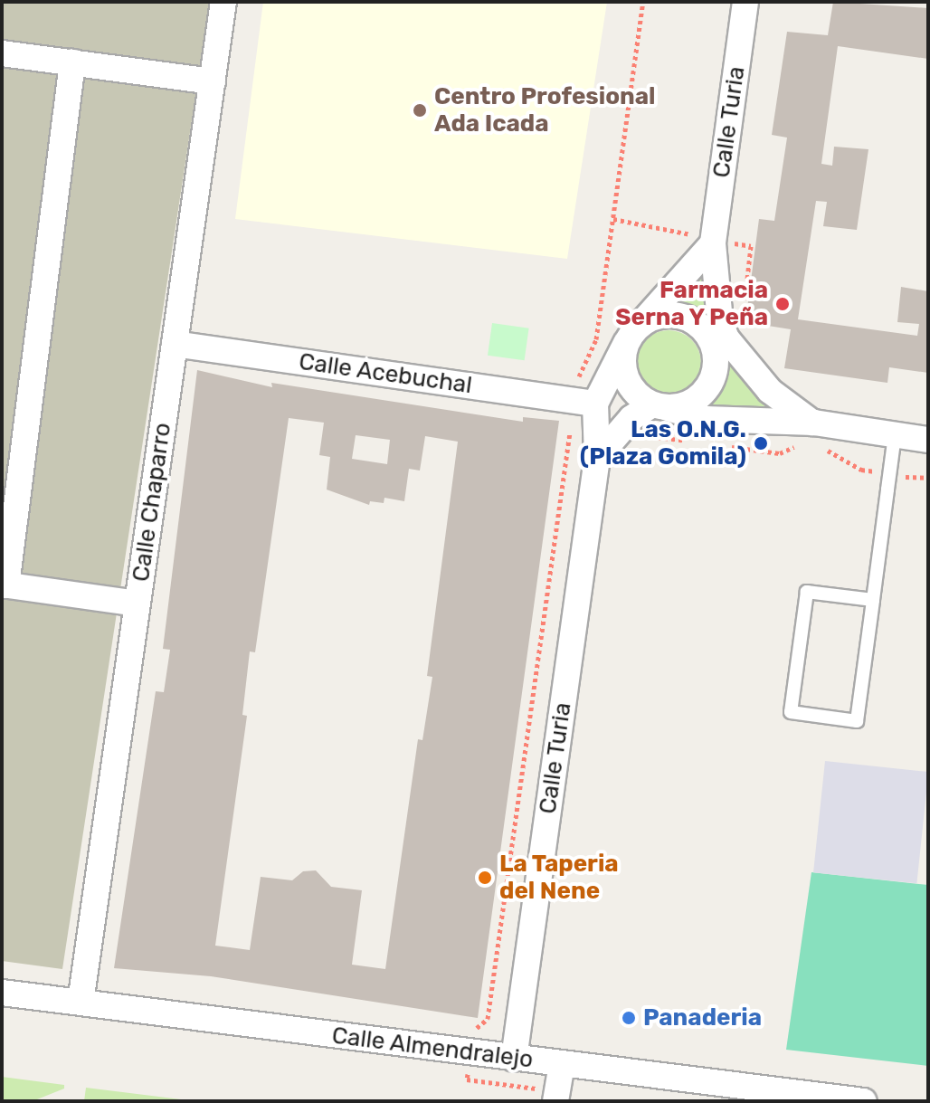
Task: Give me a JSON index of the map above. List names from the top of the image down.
{
  "streets": {
    "street": [
      "Calle Turia",
      "Calle Acebuchal",
      "Calle Chaparro",
      "Calle Almendralejo"
    ]
  },
  "crossings": [
    ["Calle Turia", "Calle Acebuchal"],
    ["Calle Turia", "Calle Almendralejo"],
    ["Calle Acebuchal", "Calle Chaparro"],
    ["Calle Chaparro", "Calle Almendralejo"]
  ],
  "places": [
    "Centro Profesional Ada Icada",
    "Farmacia Serna Y Peña",
    "Las O.N.G. (Plaza Gomila)",
    "La Taperia del Nene",
    "Panaderia"
  ]
}
